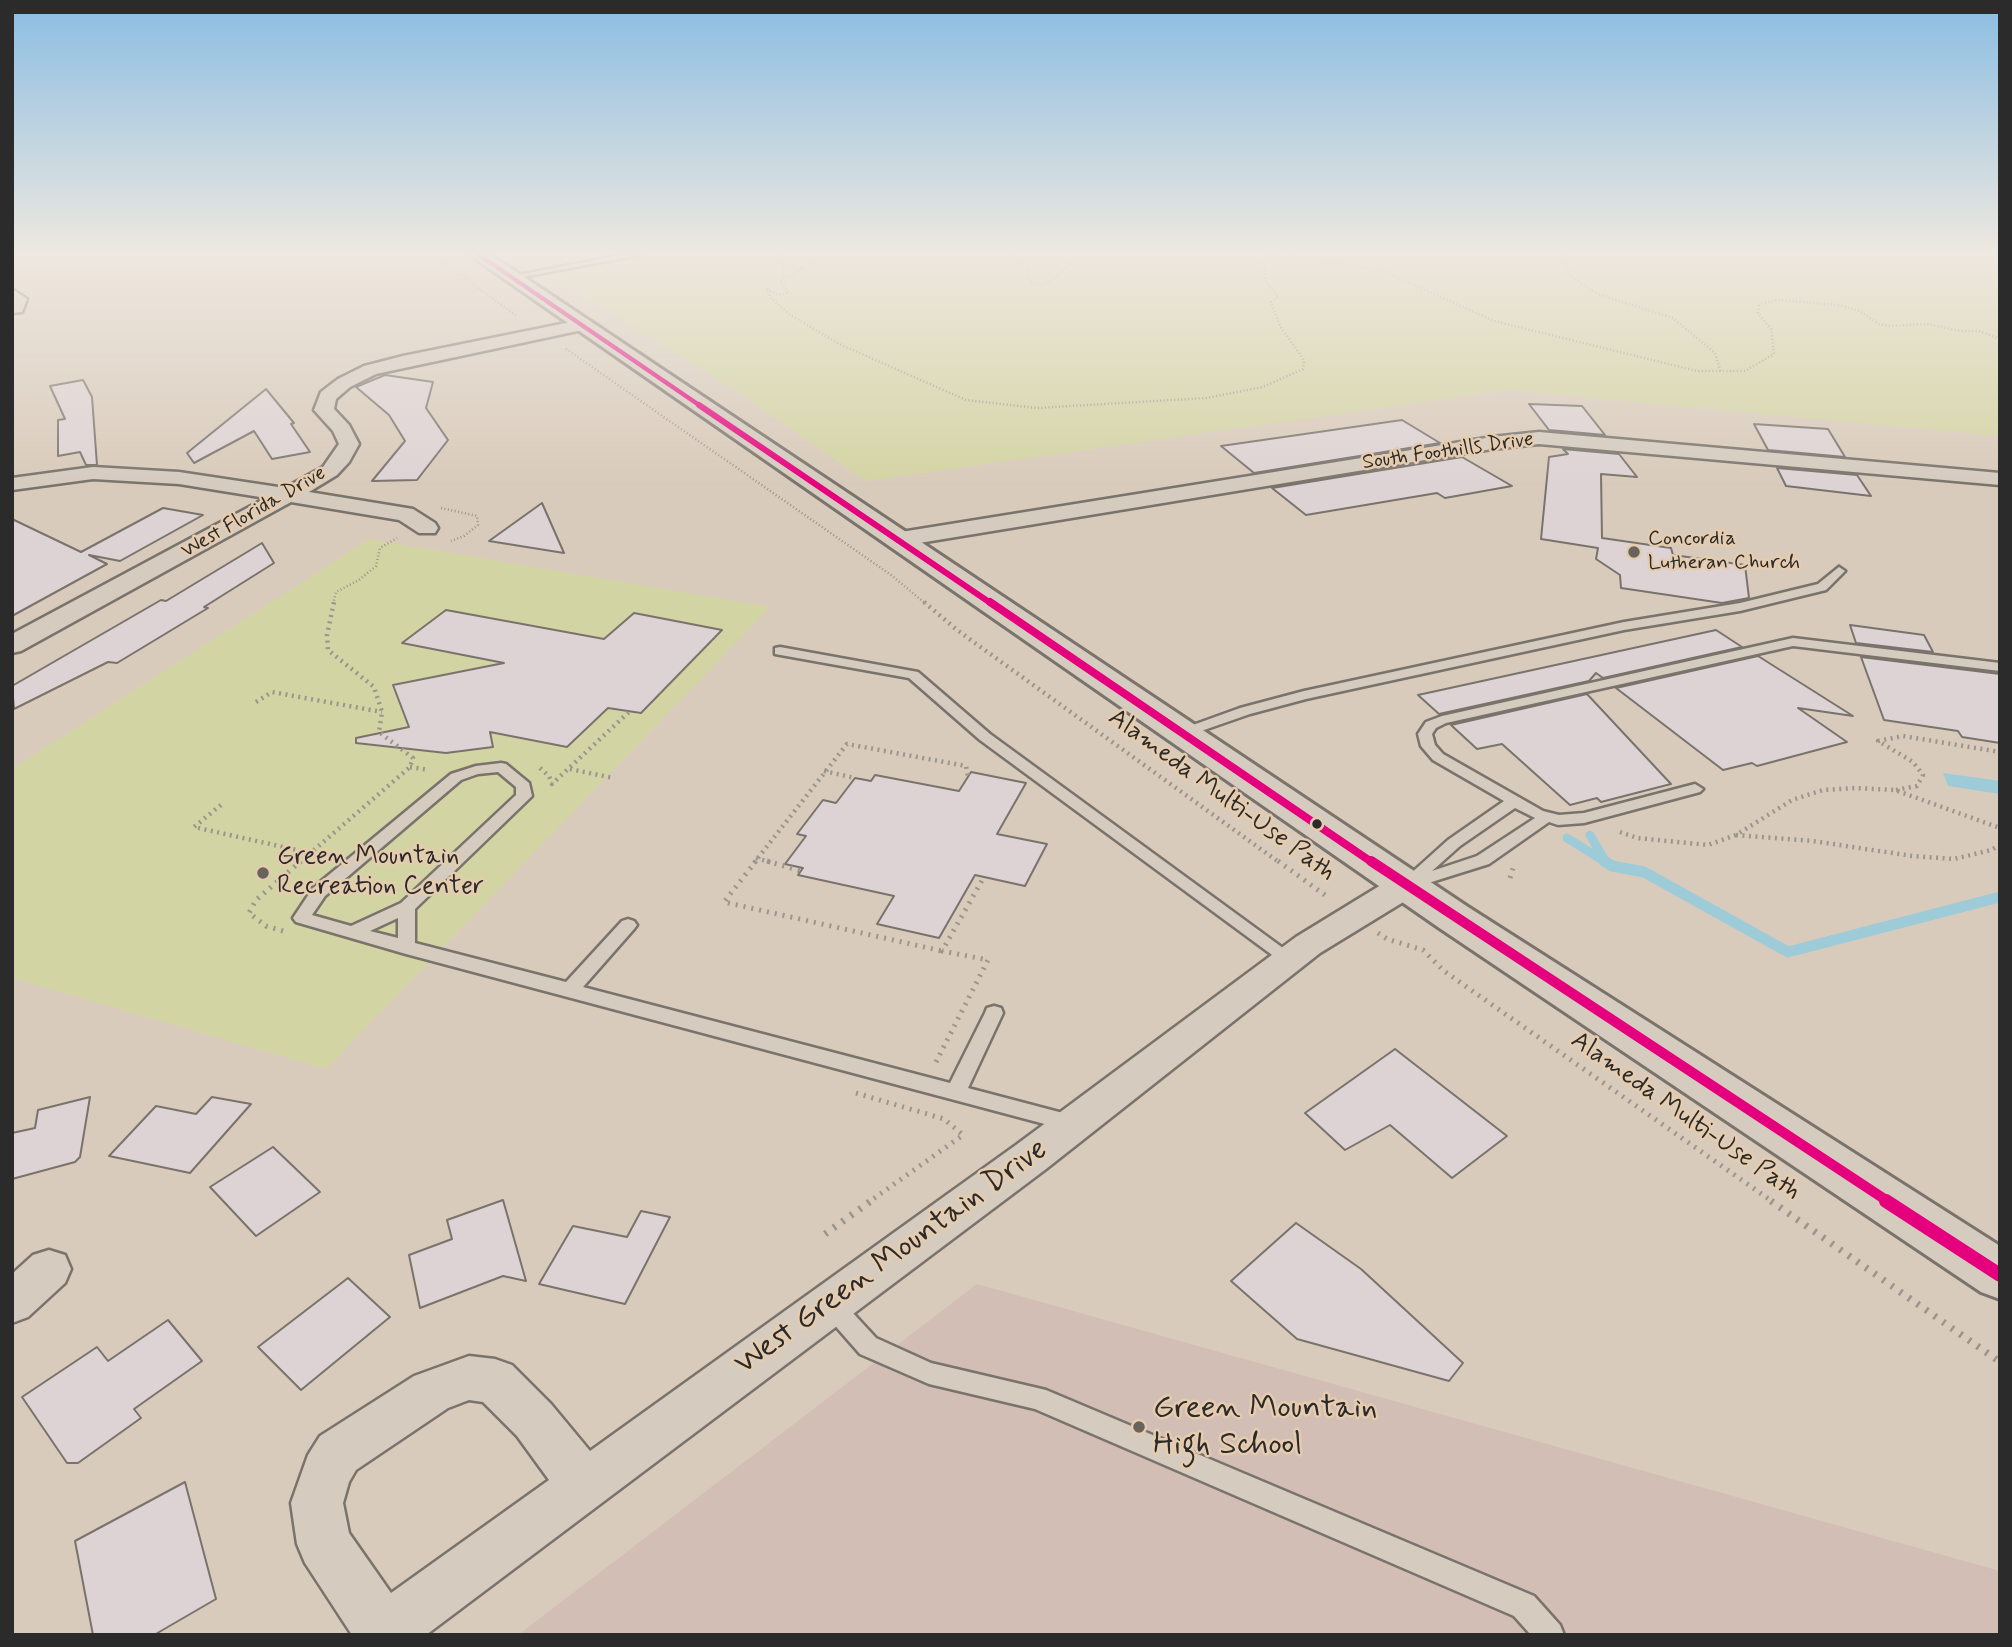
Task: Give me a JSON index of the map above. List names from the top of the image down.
{
  "streets": {
    "street": ["South Foothills Drive", "West Florida Drive", "West Green Mountain Drive"],
    "path": ["Alameda Multi-Use Path"]
  },
  "crossings": [
    ["West Florida Drive", "Alameda Multi-Use Path"],
    ["Alameda Multi-Use Path", "West Green Mountain Drive"]
  ],
  "places": ["Concordia Lutheran Church", "Green Mountain Recreation Center", "Green Mountain High School"]
}
